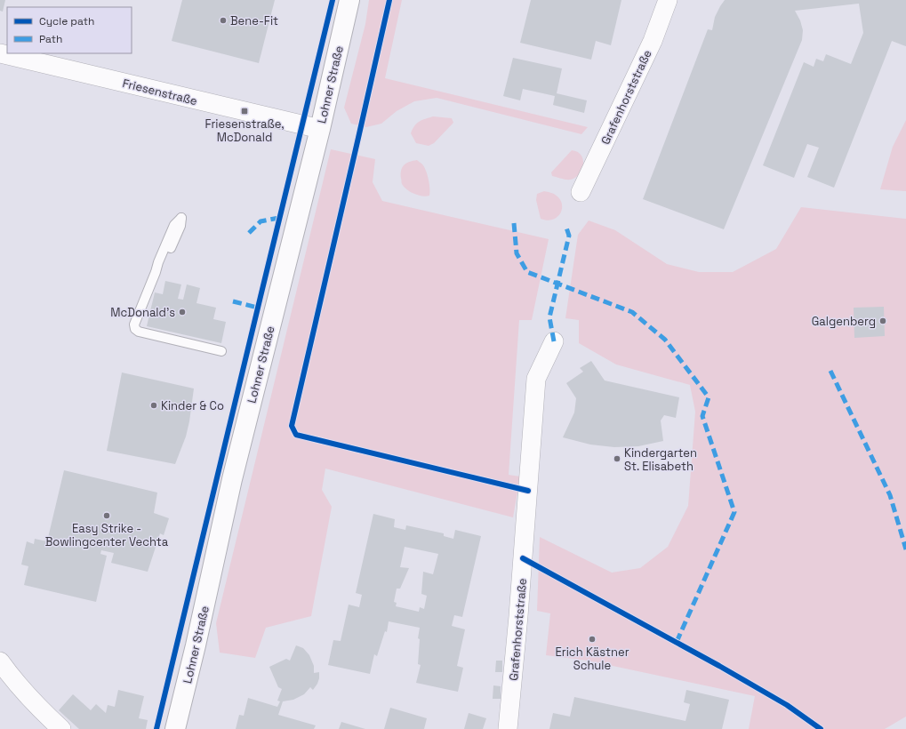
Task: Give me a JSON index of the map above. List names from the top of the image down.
{
  "streets": {
    "main road": ["Lohner Straße"],
    "street": ["Friesenstraße", "Grafenhorststraße"]
  },
  "crossings": [
    ["Lohner Straße", "Friesenstraße"]
  ],
  "places": {
    "other": [
      "Bene-Fit",
      "McDonald's",
      "Galgenberg",
      "Kinder & Co",
      "Kindergarten St. Elisabeth",
      "Easy Strike - Bowlingcenter Vechta",
      "Erich Kästner Schule"
    ],
    "transit": ["Friesenstraße, McDonald"]
  },
  "legend": ["Cycle path", "Path"]
}
